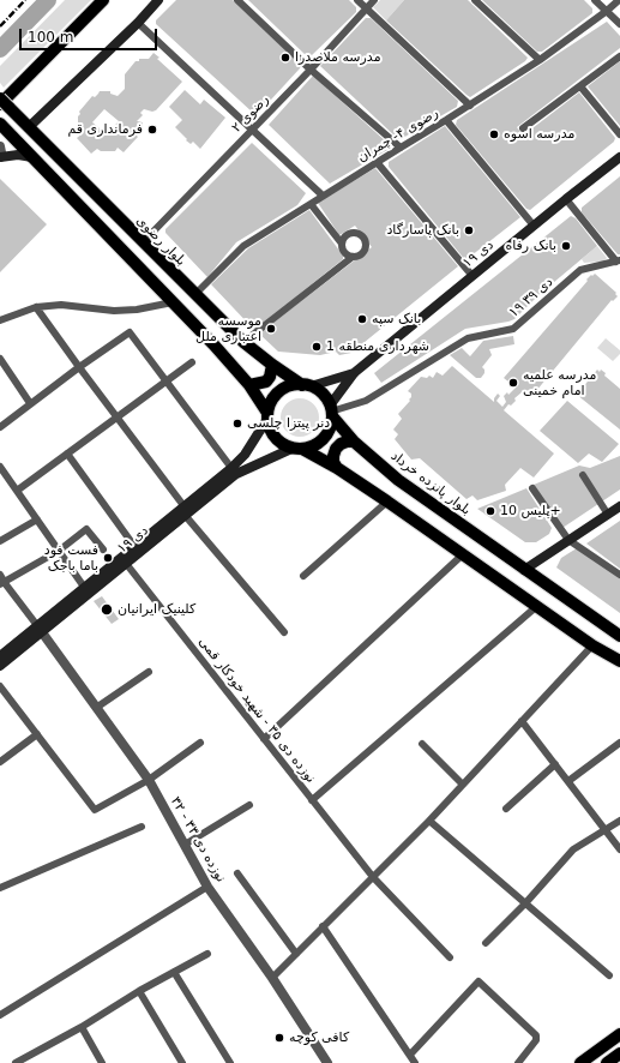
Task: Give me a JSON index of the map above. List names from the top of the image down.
{
  "streets": {
    "main road": ["بلوار رضوی", "۱۹ دی", "بلوار پانزده خرداد"],
    "street": [
      "رضوی ۲",
      "رضوی ۴- چمران",
      "۱۹ دی ۳۹",
      "نوزده دی ۳۵ - شهید خودکار قمی",
      "۳۲ - نوزده دی ۳۳"
    ]
  },
  "crossings": [
    ["رضوی ۲", "بلوار رضوی"],
    ["رضوی ۴- چمران", "بلوار رضوی"],
    ["بلوار رضوی", "۱۹ دی"],
    ["بلوار رضوی", "۱۹ دی ۳۹"],
    ["بلوار رضوی", "بلوار پانزده خرداد"],
    ["۱۹ دی", "۱۹ دی ۳۹"],
    ["۱۹ دی", "بلوار پانزده خرداد"],
    ["۱۹ دی", "نوزده دی ۳۵ - شهید خودکار قمی"],
    ["۱۹ دی", "۳۲ - نوزده دی ۳۳"],
    ["۱۹ دی ۳۹", "بلوار پانزده خرداد"]
  ],
  "places": [
    "مدرسه ملاصدرا",
    "فرمانداری قم",
    "مدرسه اسوه",
    "بانک پاسارگاد",
    "بانک رفاه",
    "بانک سپه",
    "موسسه اعتباری ملل",
    "شهرداری منطقه 1",
    "مدرسه علمیه امام خمینی",
    "دنر پیتزا چلسی",
    "پلیس 10+",
    "فست فود باما باجک",
    "کلینیک ایرانیان",
    "کافی کوچه"
  ],
  "scale_bar": "100 m"
}
